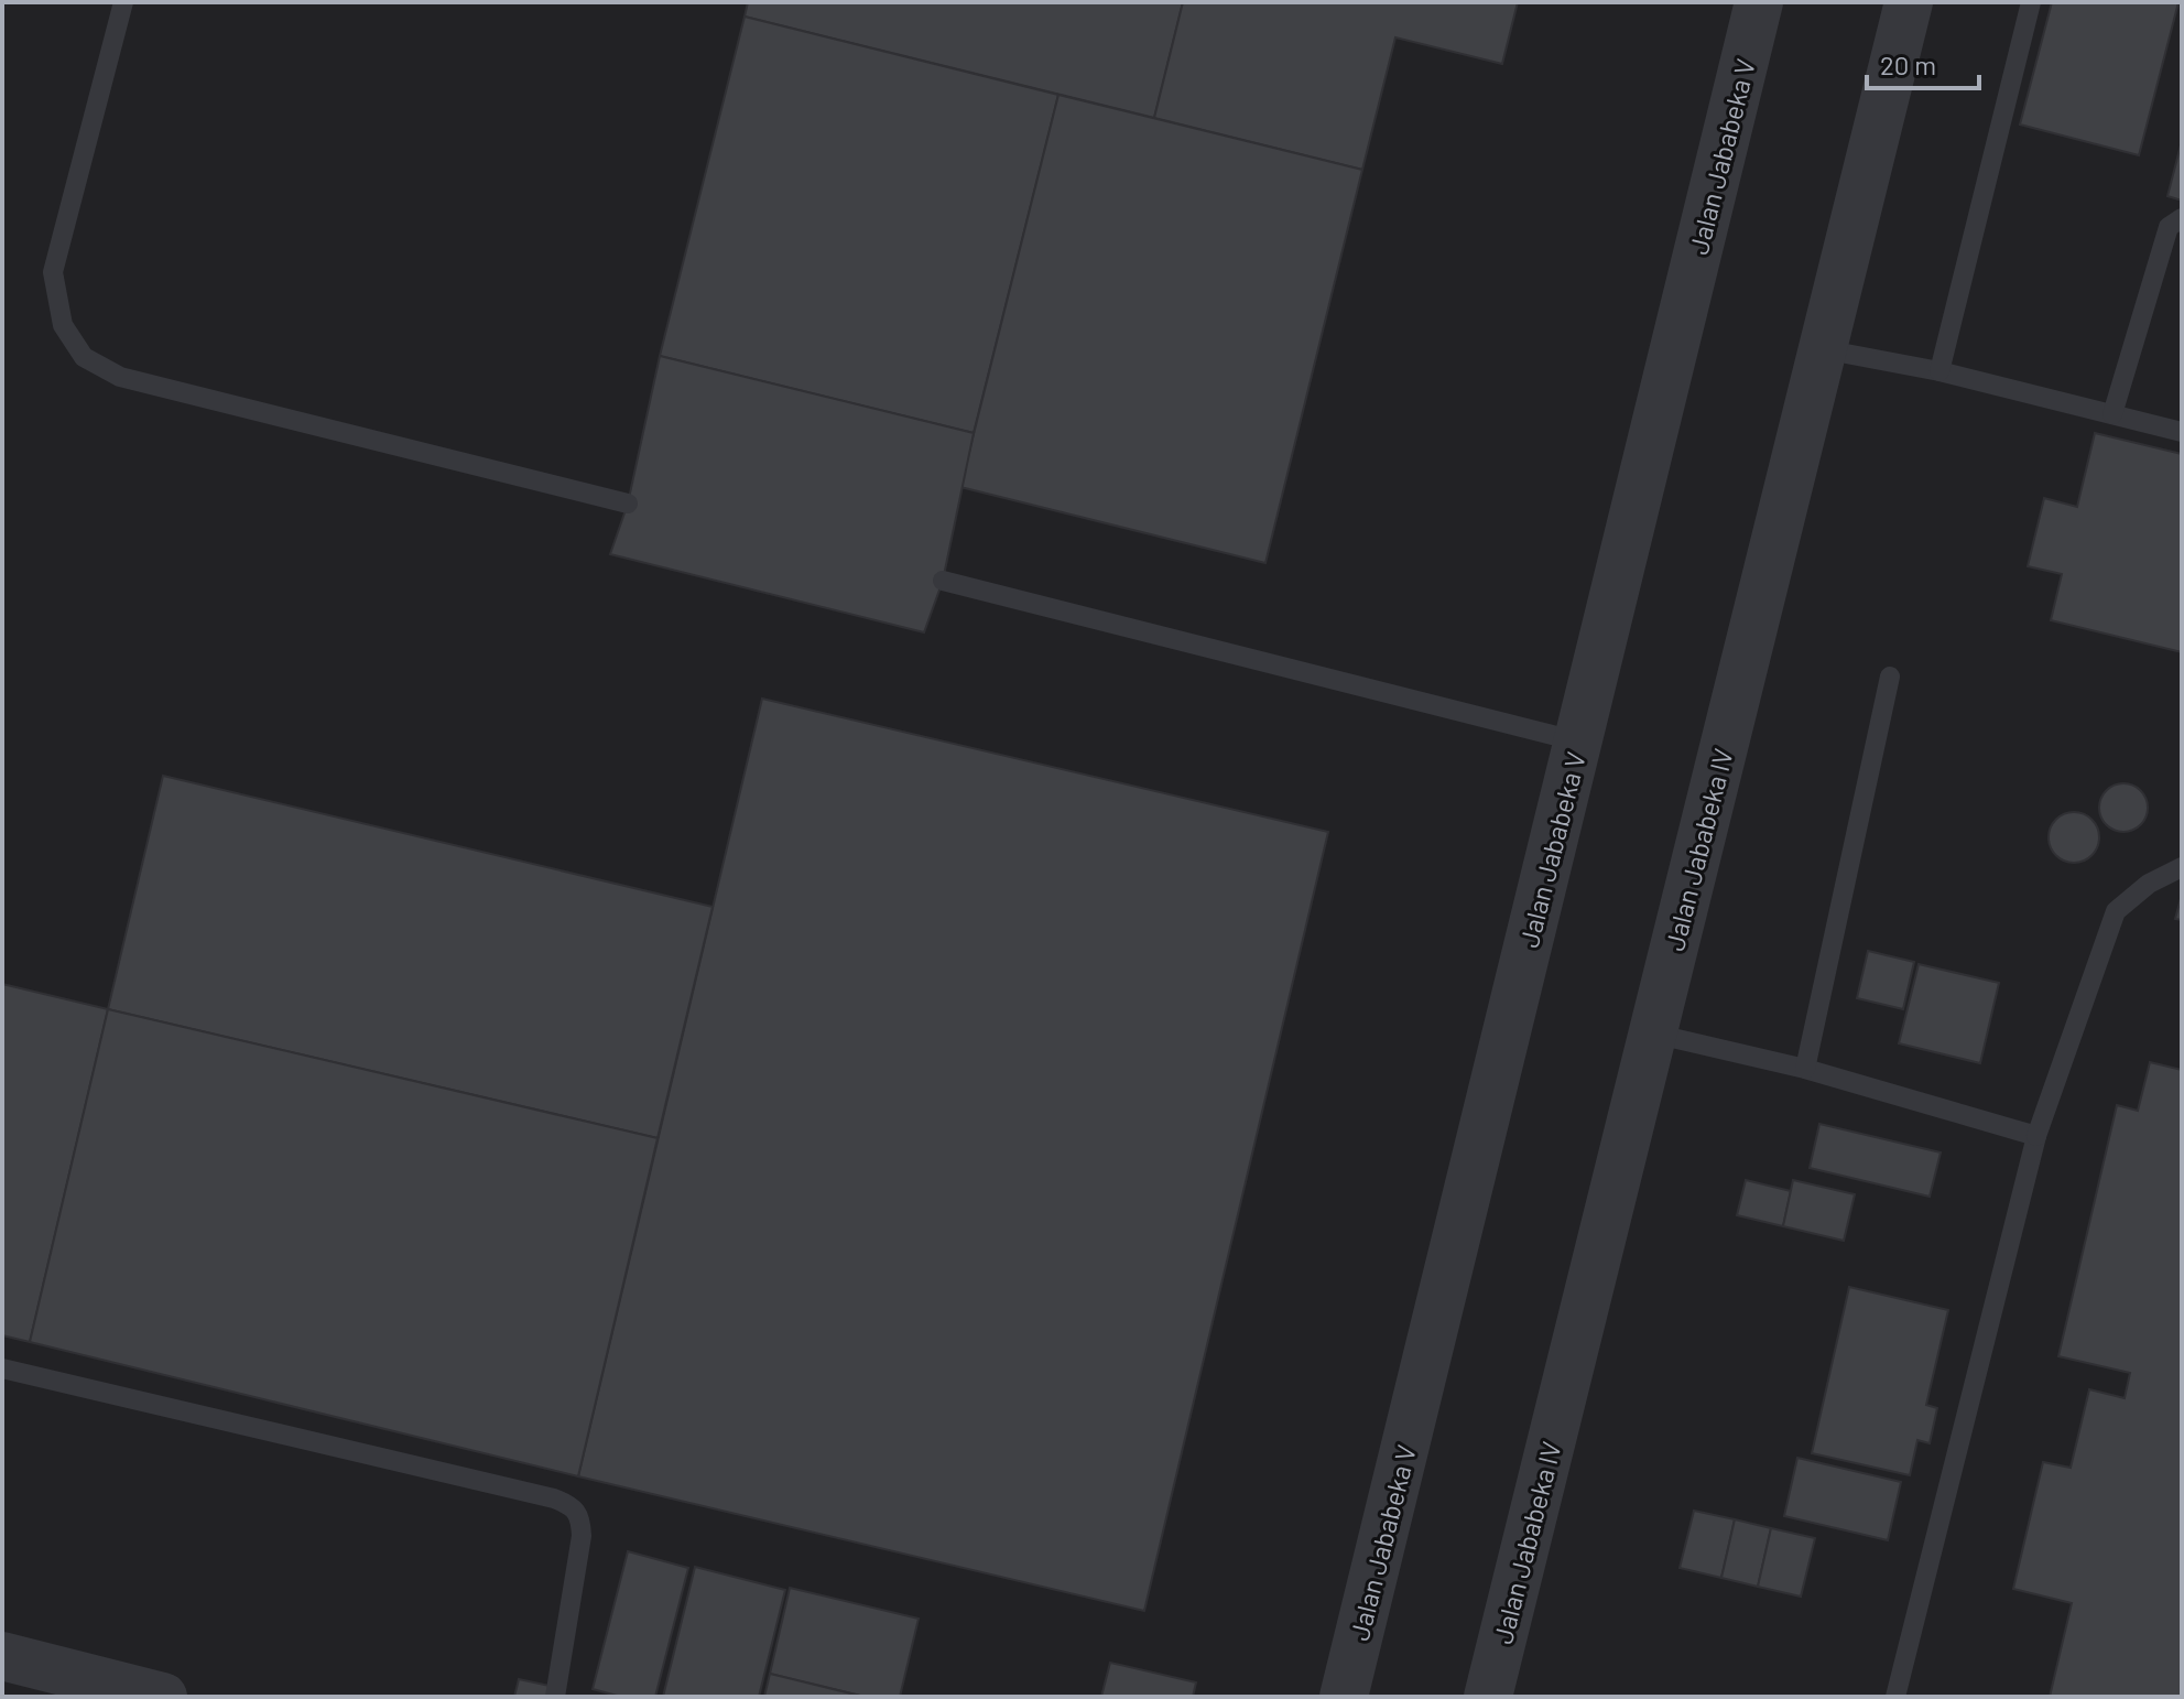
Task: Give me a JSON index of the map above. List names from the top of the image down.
{
  "streets": {
    "street": ["Jalan Jababeka V", "Jalan Jababeka IV"]
  },
  "scale_bar": "20 m"
}
